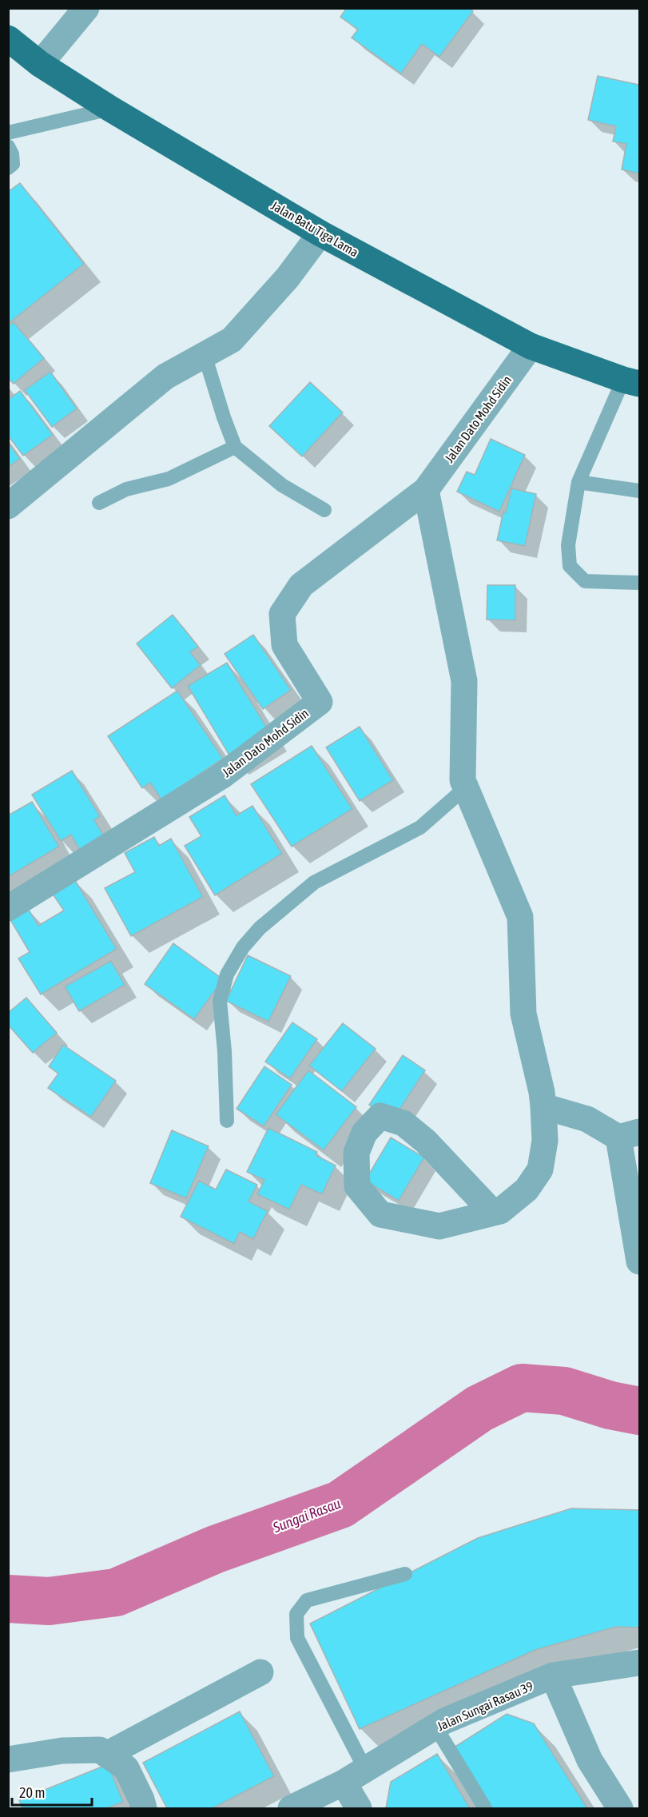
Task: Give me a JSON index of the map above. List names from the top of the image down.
{
  "streets": {
    "main road": ["Jalan Batu Tiga Lama"],
    "street": ["Jalan Dato Mohd Sidin", "Jalan Sungai Rasau 39"]
  },
  "crossings": [
    ["Jalan Batu Tiga Lama", "Jalan Dato Mohd Sidin"]
  ],
  "water": ["Sungai Rasau"],
  "scale_bar": "20 m"
}
